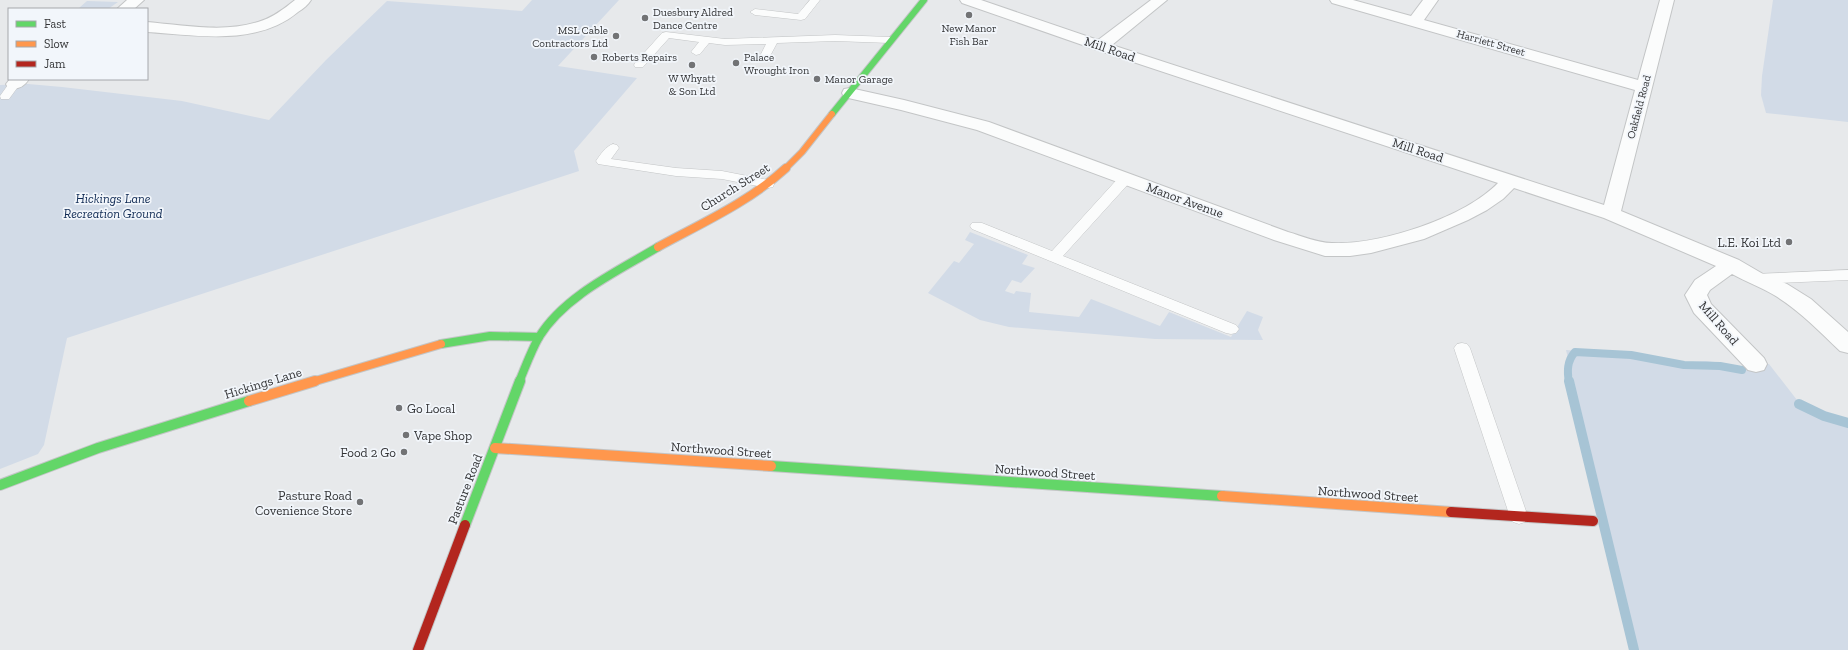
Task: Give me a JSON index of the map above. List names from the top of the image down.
{
  "streets": {
    "main road": [
      "Church Street",
      "Hickings Lane",
      "Northwood Street",
      "Pasture Road"
    ],
    "street": [
      "Harriett Street",
      "Mill Road",
      "Oakfield Road",
      "Manor Avenue"
    ]
  },
  "crossings": [
    ["Harriett Street", "Oakfield Road"],
    ["Mill Road", "Oakfield Road"],
    ["Mill Road", "Manor Avenue"],
    ["Church Street", "Manor Avenue"],
    ["Church Street", "Hickings Lane"],
    ["Church Street", "Pasture Road"],
    ["Hickings Lane", "Pasture Road"],
    ["Northwood Street", "Pasture Road"]
  ],
  "parks": ["Hickings Lane Recreation Ground"],
  "places": [
    "New Manor Fish Bar",
    "Duesbury Aldred Dance Centre",
    "MSL Cable Contractors Ltd",
    "Roberts Repairs",
    "Palace Wrought Iron",
    "W Whyatt & Son Ltd",
    "Manor Garage",
    "L.E. Koi Ltd",
    "Go Local",
    "Vape Shop",
    "Food 2 Go",
    "Pasture Road Covenience Store"
  ],
  "legend": ["Fast", "Slow", "Jam"]
}
